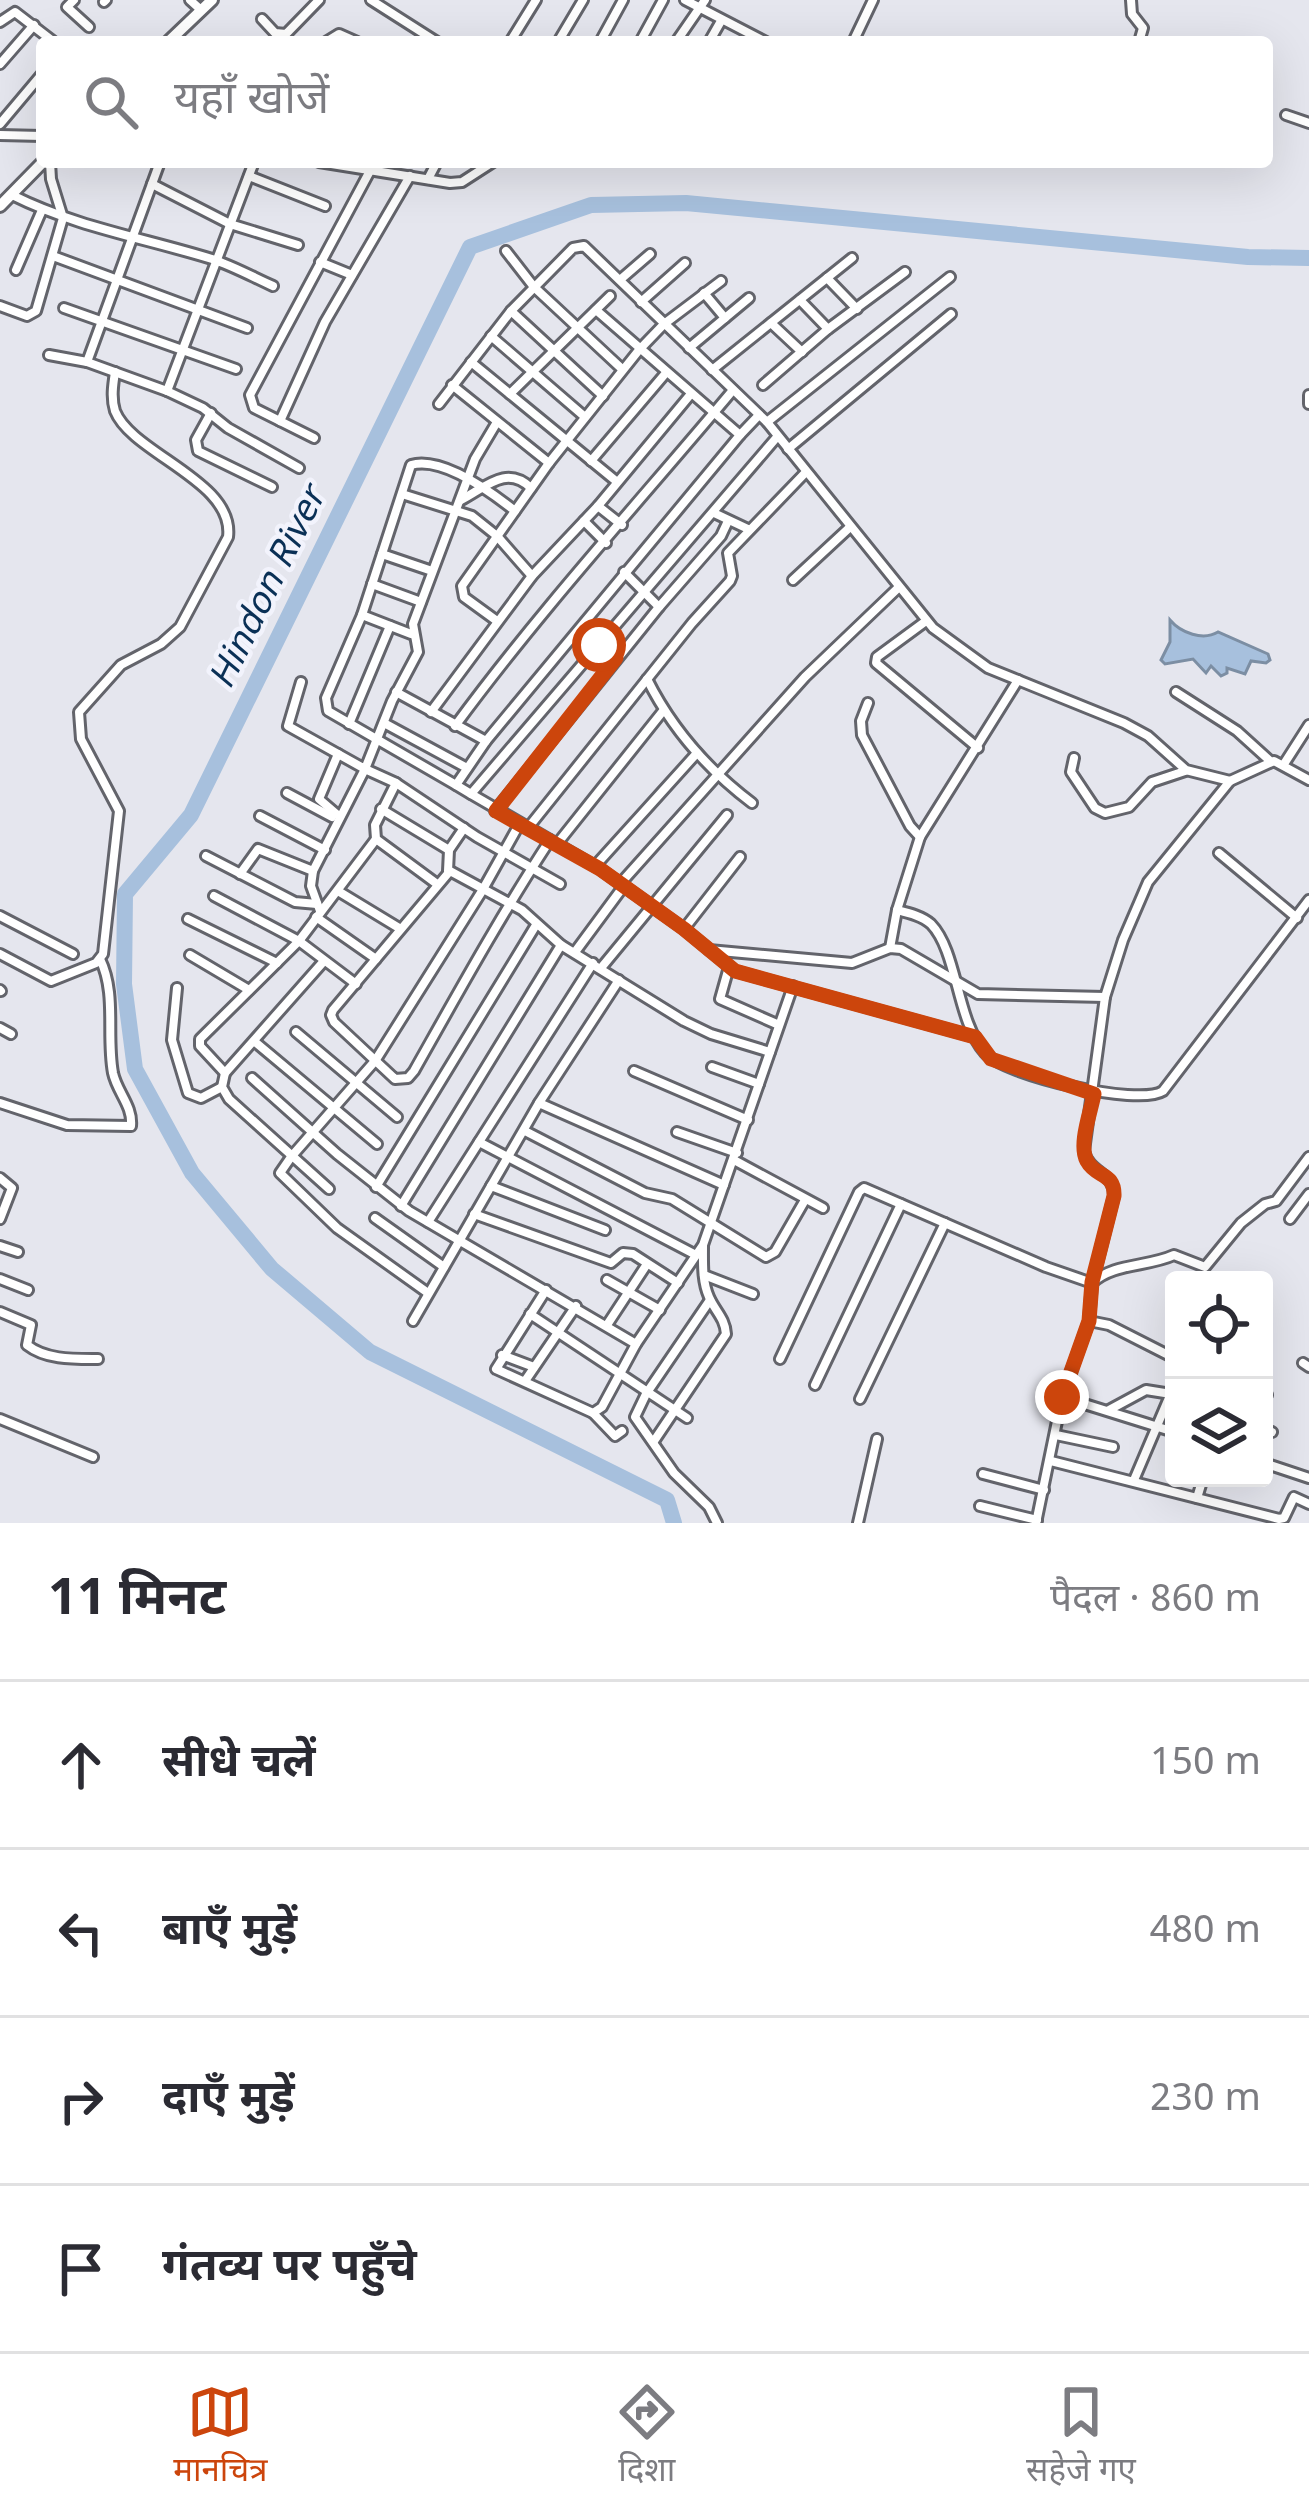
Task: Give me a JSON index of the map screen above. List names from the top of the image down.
{
  "water": ["Hindon River"],
  "page": {
    "search": "यहाँ खोजें",
    "heading": ["11 मिनट", "पैदल · 860 m"],
    "list": [
      ["सीधे चलें", "150 m"],
      ["बाएँ मुड़ें", "480 m"],
      ["दाएँ मुड़ें", "230 m"],
      "गंतव्य पर पहुँचे"
    ],
    "nav": ["मानचित्र", "दिशा", "सहेजे गए"]
  }
}
